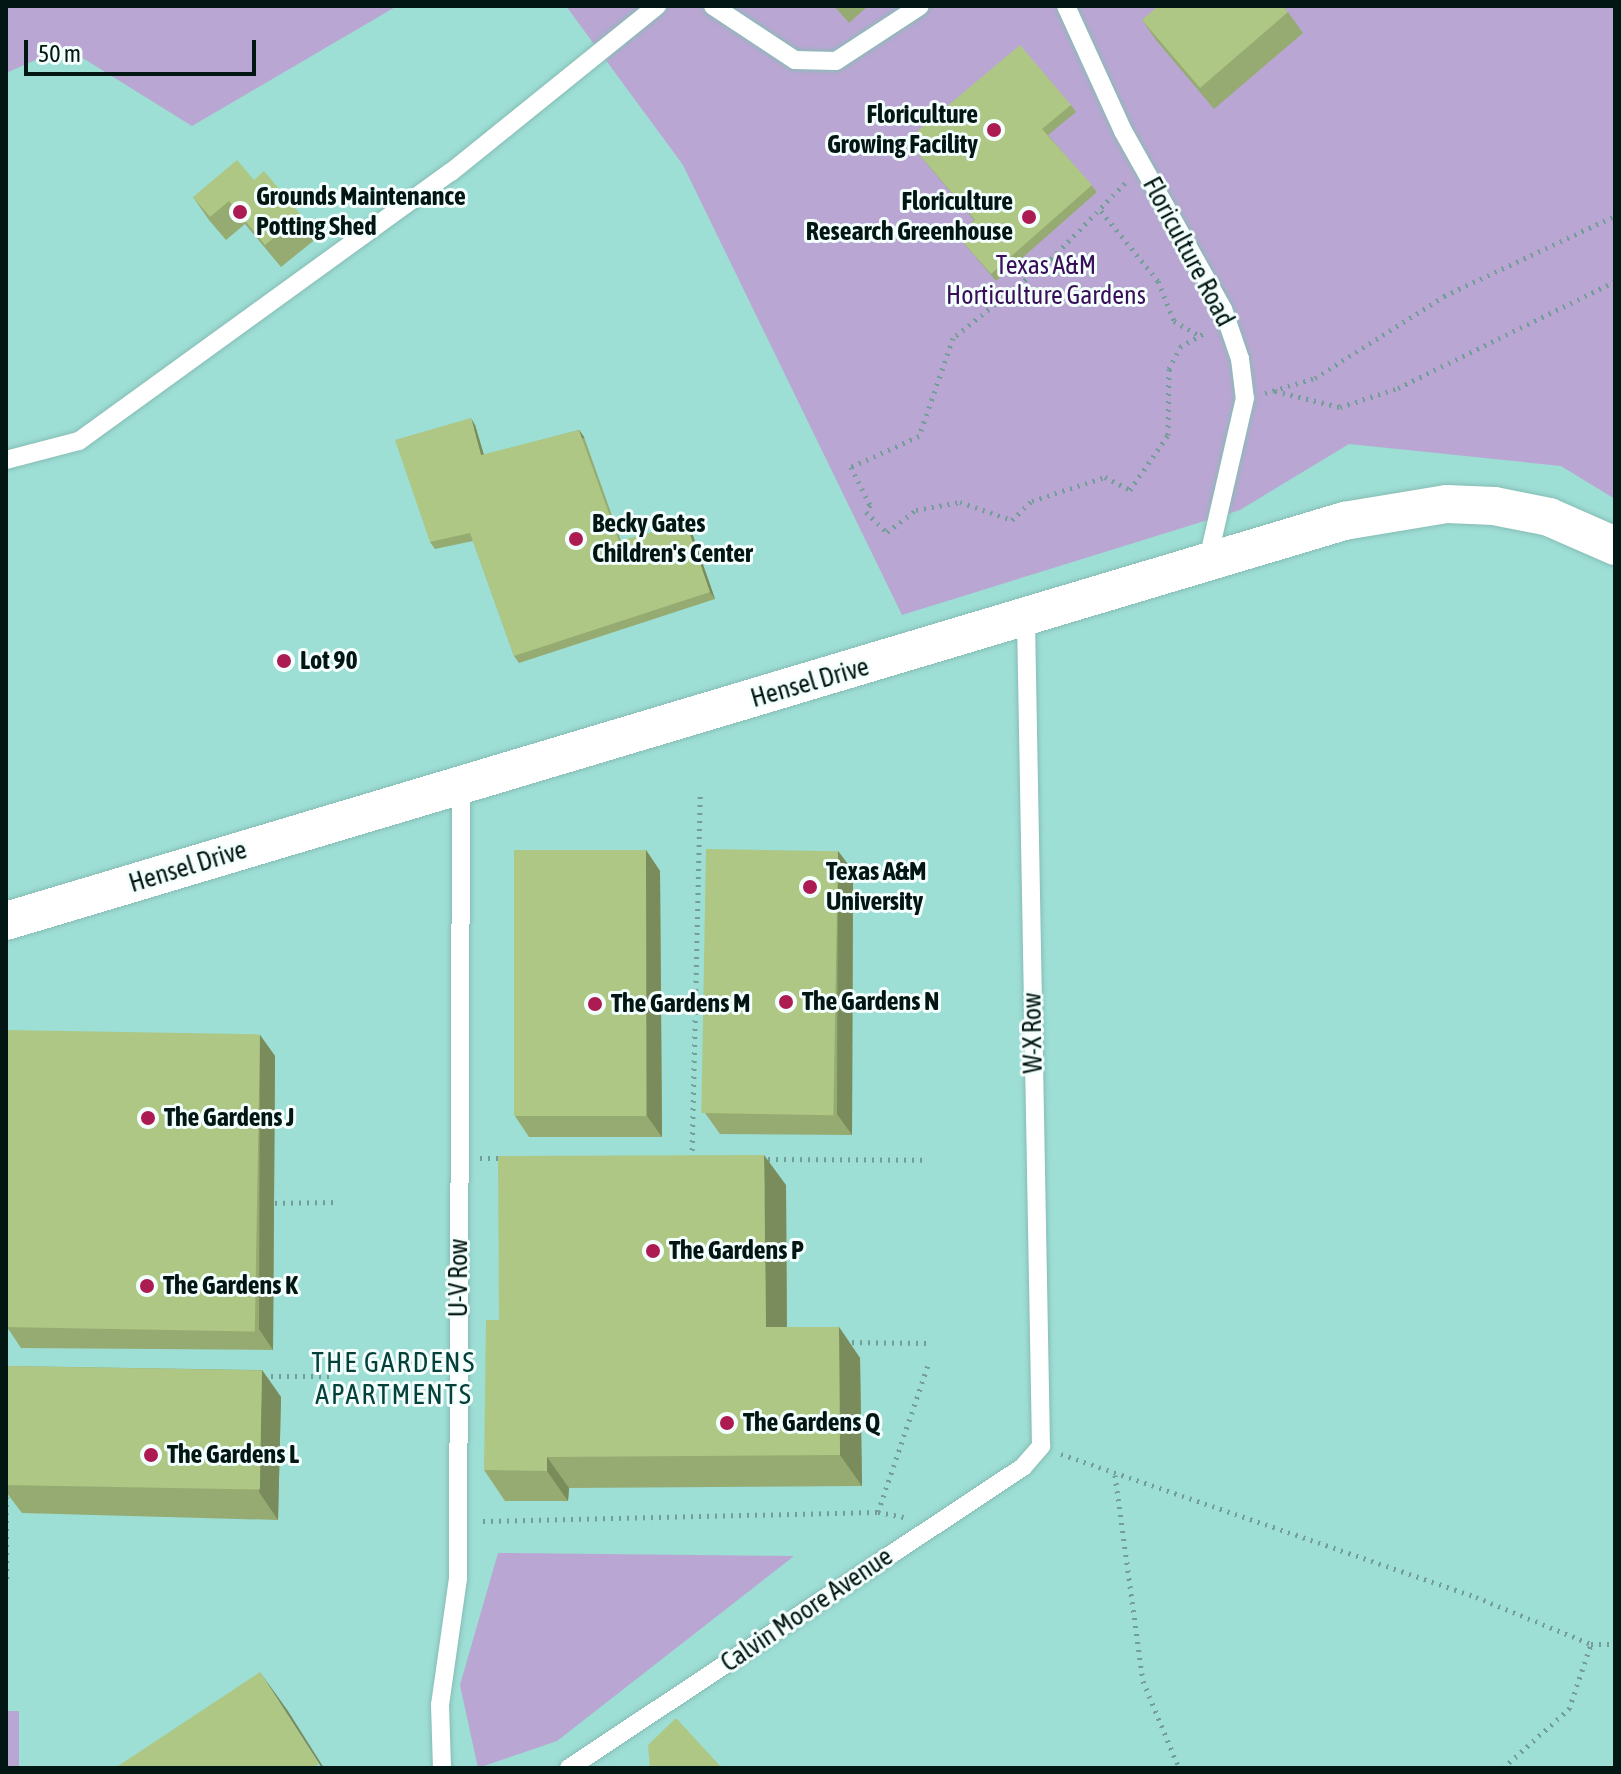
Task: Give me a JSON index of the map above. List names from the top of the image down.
{
  "streets": {
    "street": ["Hensel Drive"],
    "lane": [
      "Floriculture Road",
      "W-X Row",
      "U-V Row",
      "Calvin Moore Avenue"
    ]
  },
  "crossings": [
    ["Floriculture Road", "Hensel Drive"],
    ["Hensel Drive", "W-X Row"],
    ["Hensel Drive", "U-V Row"],
    ["W-X Row", "Calvin Moore Avenue"]
  ],
  "districts": ["THE GARDENS APARTMENTS"],
  "parks": ["Texas A&M Horticulture Gardens"],
  "places": [
    "Floriculture Growing Facility",
    "Grounds Maintenance Potting Shed",
    "Floriculture Research Greenhouse",
    "Becky Gates Children's Center",
    "Lot 90",
    "Texas A&M University",
    "The Gardens N",
    "The Gardens M",
    "The Gardens J",
    "The Gardens P",
    "The Gardens K",
    "The Gardens Q",
    "The Gardens L"
  ],
  "scale_bar": "50 m"
}
